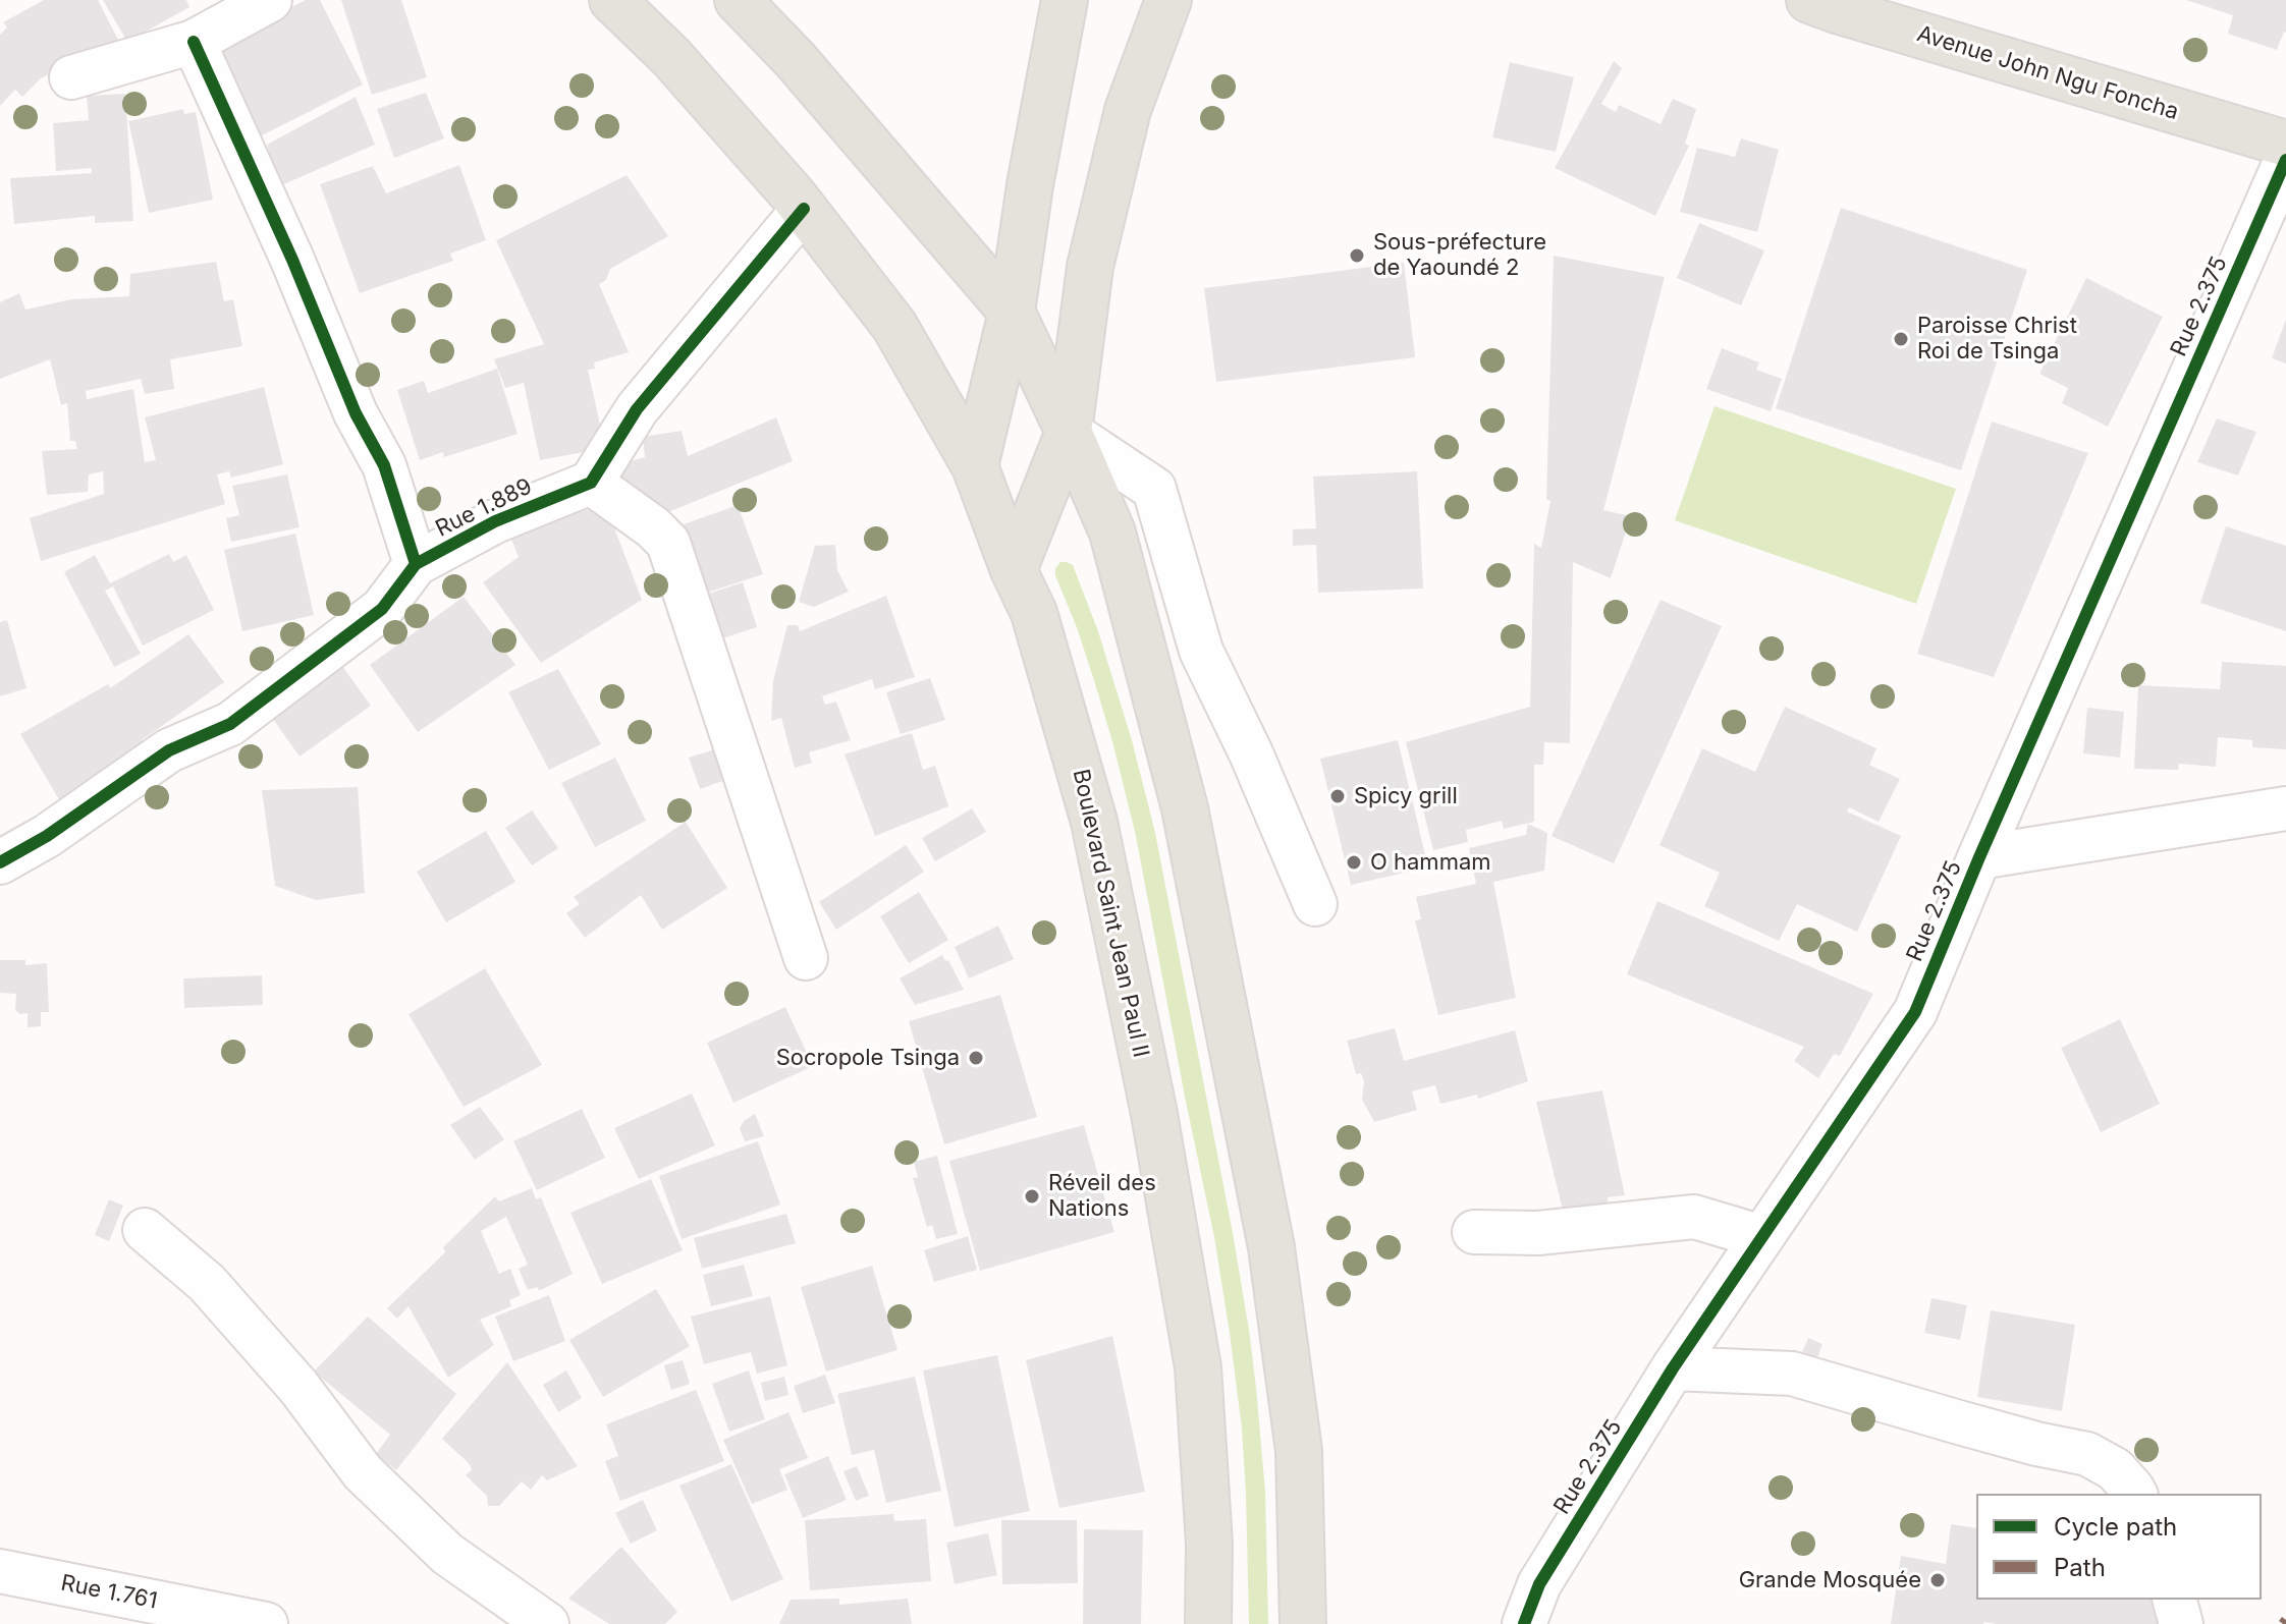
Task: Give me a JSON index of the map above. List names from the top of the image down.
{
  "streets": {
    "main road": ["Avenue John Ngu Foncha", "Boulevard Saint Jean Paul II"],
    "street": ["Rue 2.375", "Rue 1.889", "Rue 1.761"]
  },
  "places": [
    "Sous-préfecture de Yaoundé 2",
    "Paroisse Christ Roi de Tsinga",
    "Spicy grill",
    "O hammam",
    "Socropole Tsinga",
    "Réveil des Nations",
    "Grande Mosquée"
  ],
  "legend": ["Cycle path", "Path"]
}
